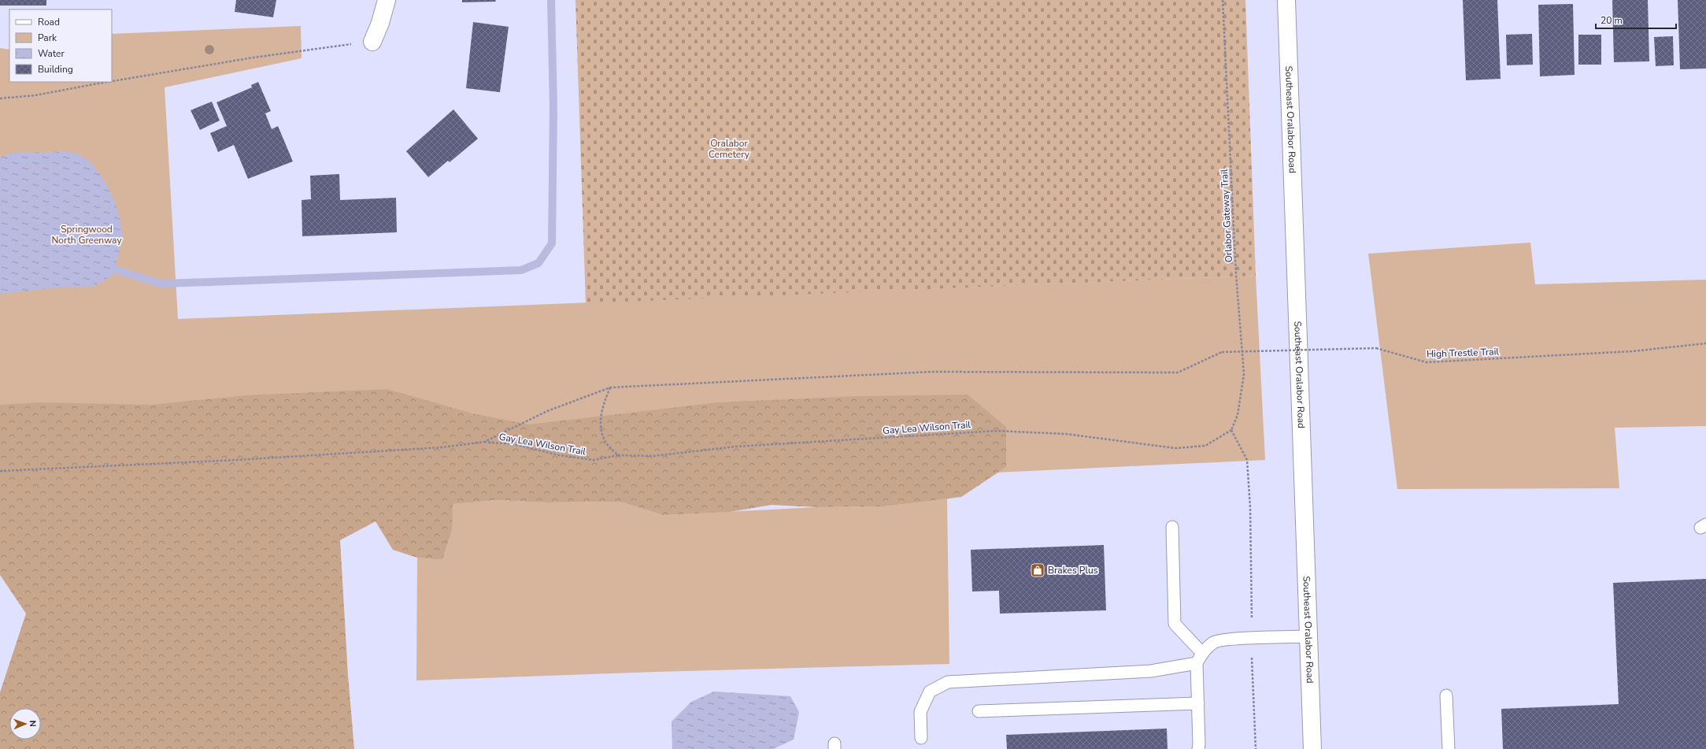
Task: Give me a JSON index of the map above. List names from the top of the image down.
{
  "streets": {
    "main road": ["Southeast Oralabor Road"],
    "path": ["Orlabor Gateway Trail", "High Trestle Trail", "Gay Lea Wilson Trail"]
  },
  "crossings": [
    ["Orlabor Gateway Trail", "Gay Lea Wilson Trail"]
  ],
  "parks": ["Oralabor Cemetery", "Springwood North Greenway"],
  "places": {
    "shop": ["Brakes Plus"]
  },
  "legend": [
    "Road",
    "Park",
    "Water",
    "Building"
  ],
  "scale_bar": "20 m",
  "north": "right"
}
